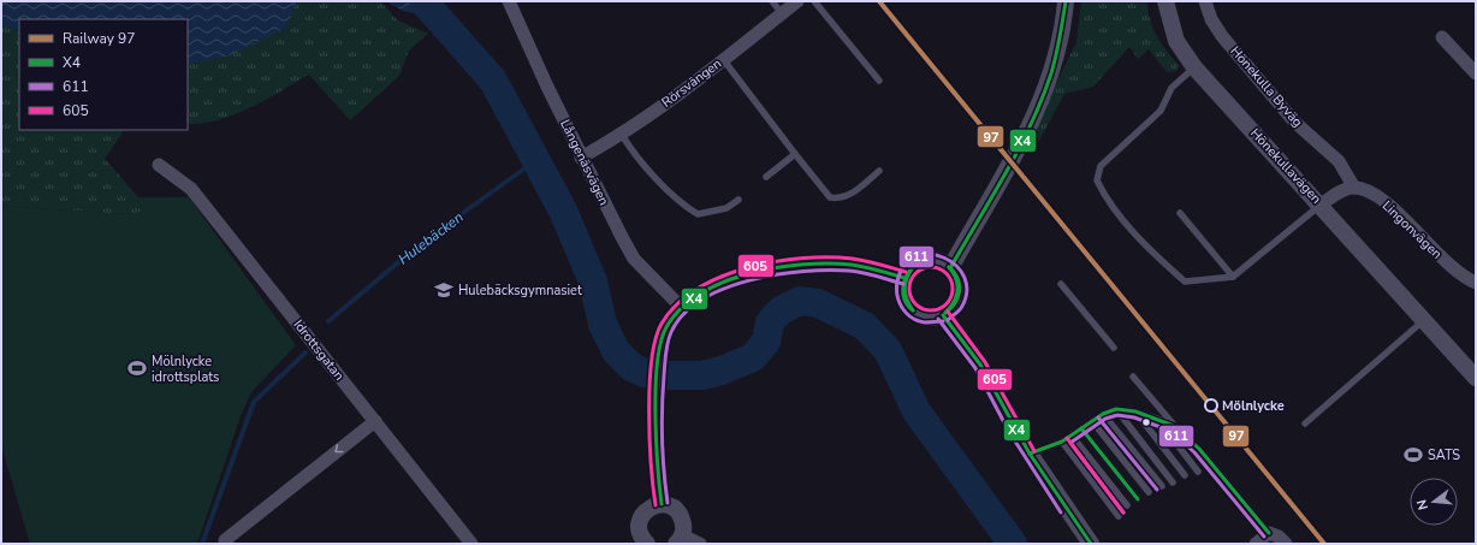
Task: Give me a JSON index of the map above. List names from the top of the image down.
{
  "streets": {
    "street": [
      "Rörsvängen",
      "Hönekulla Byväg",
      "Långenäsvägen",
      "Hönekullavägen",
      "Lingonvägen",
      "Idrottsgatan"
    ]
  },
  "crossings": [
    ["Rörsvängen", "Långenäsvägen"],
    ["Hönekulla Byväg", "Lingonvägen"]
  ],
  "water": ["Hulebäcken"],
  "places": {
    "school or university": ["Hulebäcksgymnasiet"],
    "sports": ["Mölnlycke idrottsplats", "SATS"],
    "other": ["Mölnlycke"]
  },
  "lines": [
    "rail line 97",
    "transit line X4",
    "transit line 611",
    "transit line 605"
  ],
  "legend": [
    "Railway 97",
    "X4",
    "611",
    "605"
  ],
  "north": "left"
}
